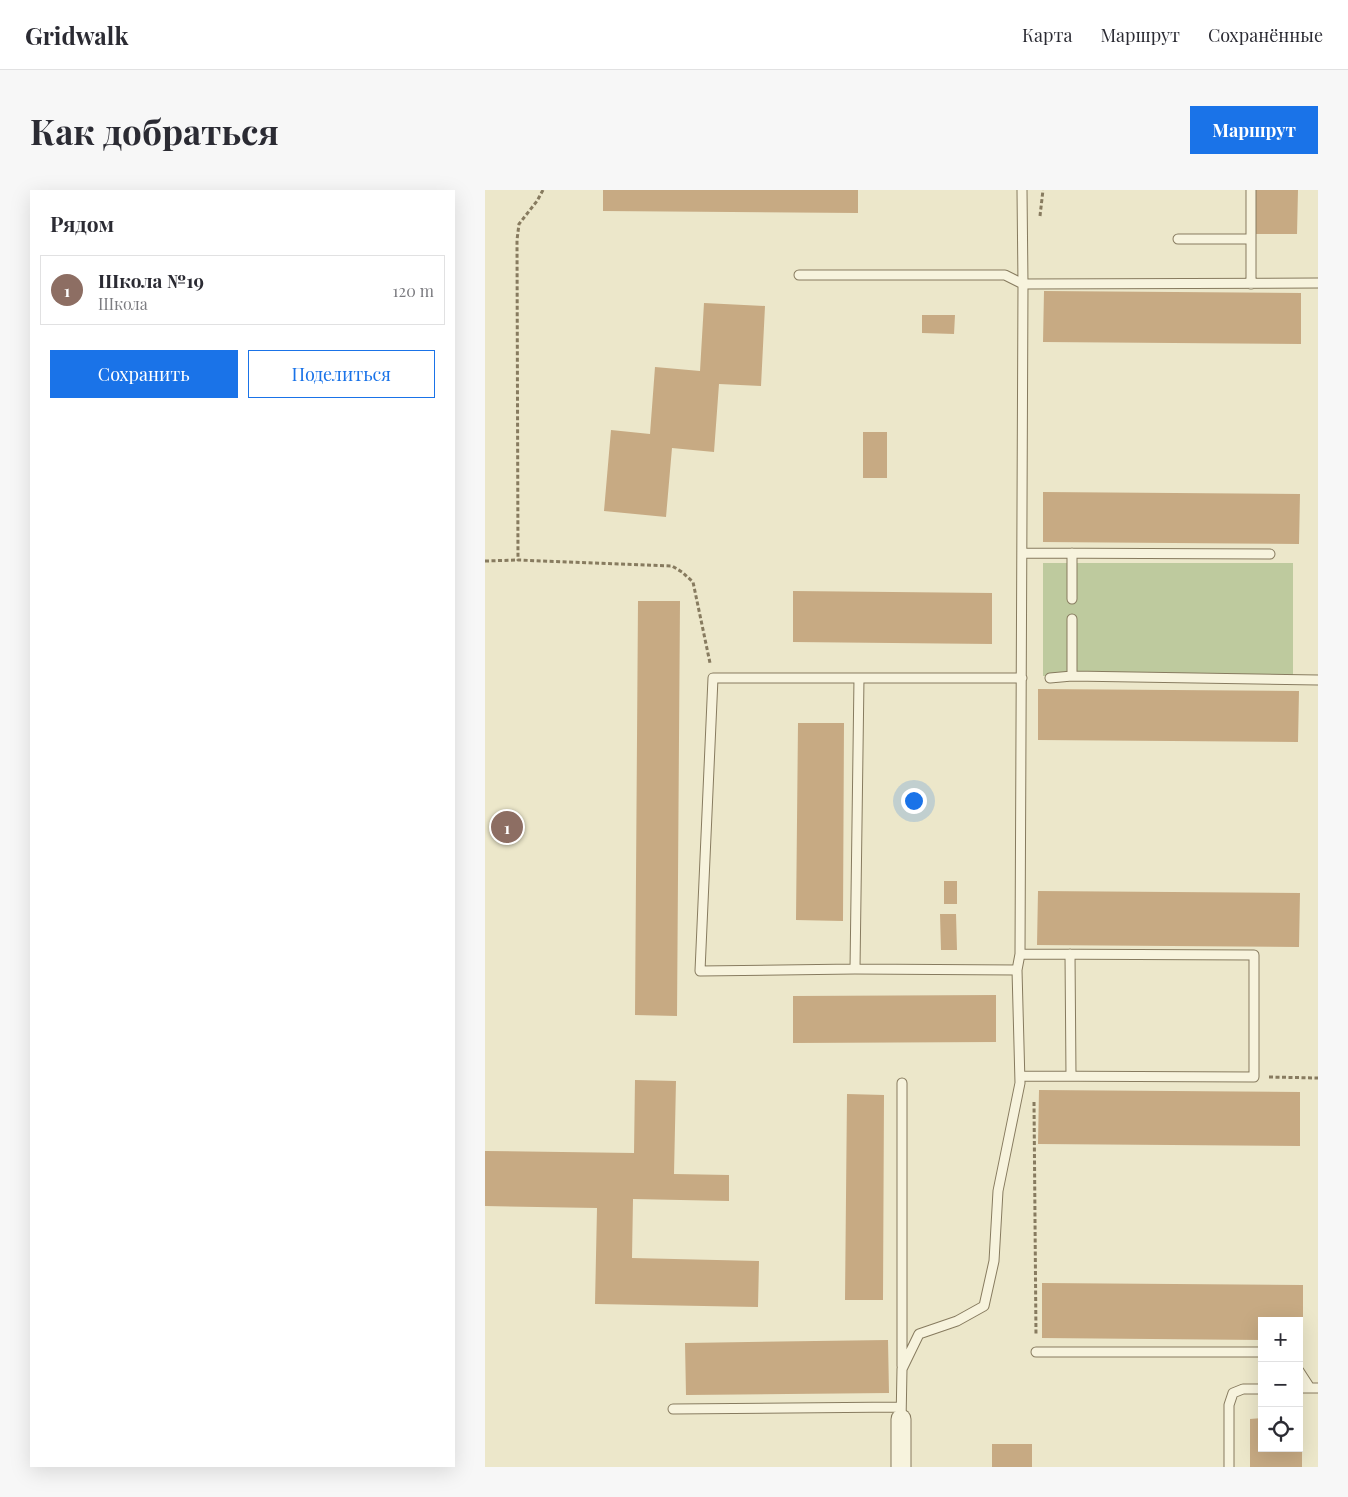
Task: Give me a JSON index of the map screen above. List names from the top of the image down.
{
  "page": {
    "header": "Gridwalk",
    "nav": ["Карта", "Маршрут", "Сохранённые"],
    "buttons": [
      "Маршрут",
      ["Сохранить", "Поделиться"]
    ],
    "title": "Как добраться",
    "heading": "Рядом",
    "list": [
      {
        "mark": "1",
        "name": "Школа №19",
        "note": "Школа",
        "value": "120 m"
      }
    ],
    "pins": "1",
    "map_buttons": ["+", "−"]
  }
}
